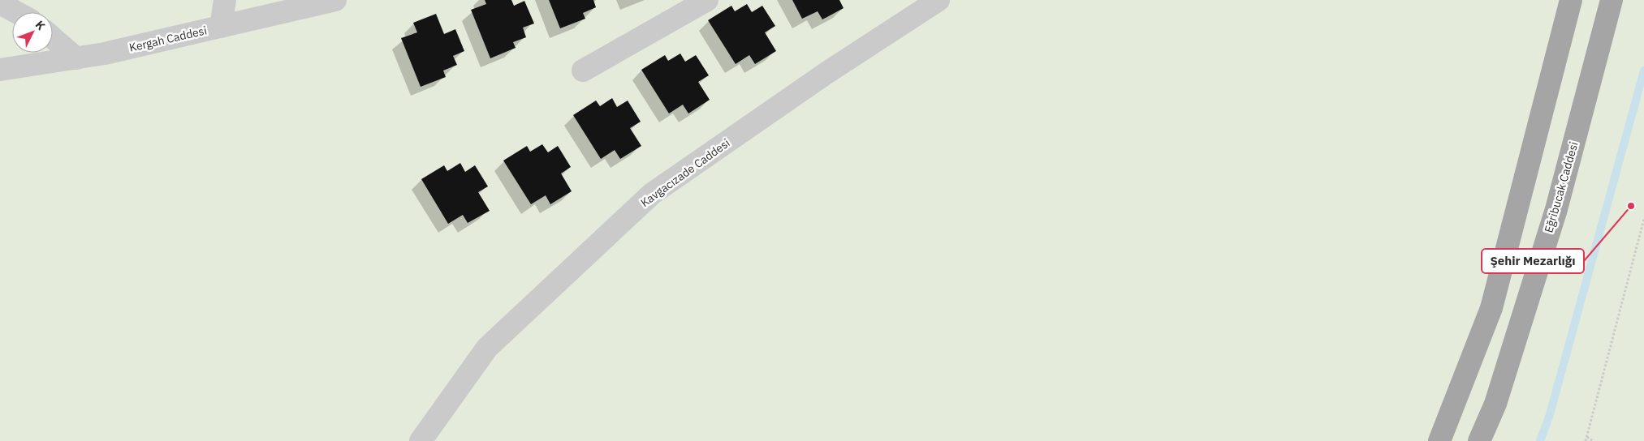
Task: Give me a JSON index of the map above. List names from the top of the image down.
{
  "streets": {
    "main road": ["Eğribucak Caddesi"],
    "street": ["Kergah Caddesi", "Kavgacızade Caddesi"]
  },
  "places": ["Şehir Mezarlığı"],
  "north": "top right"
}
